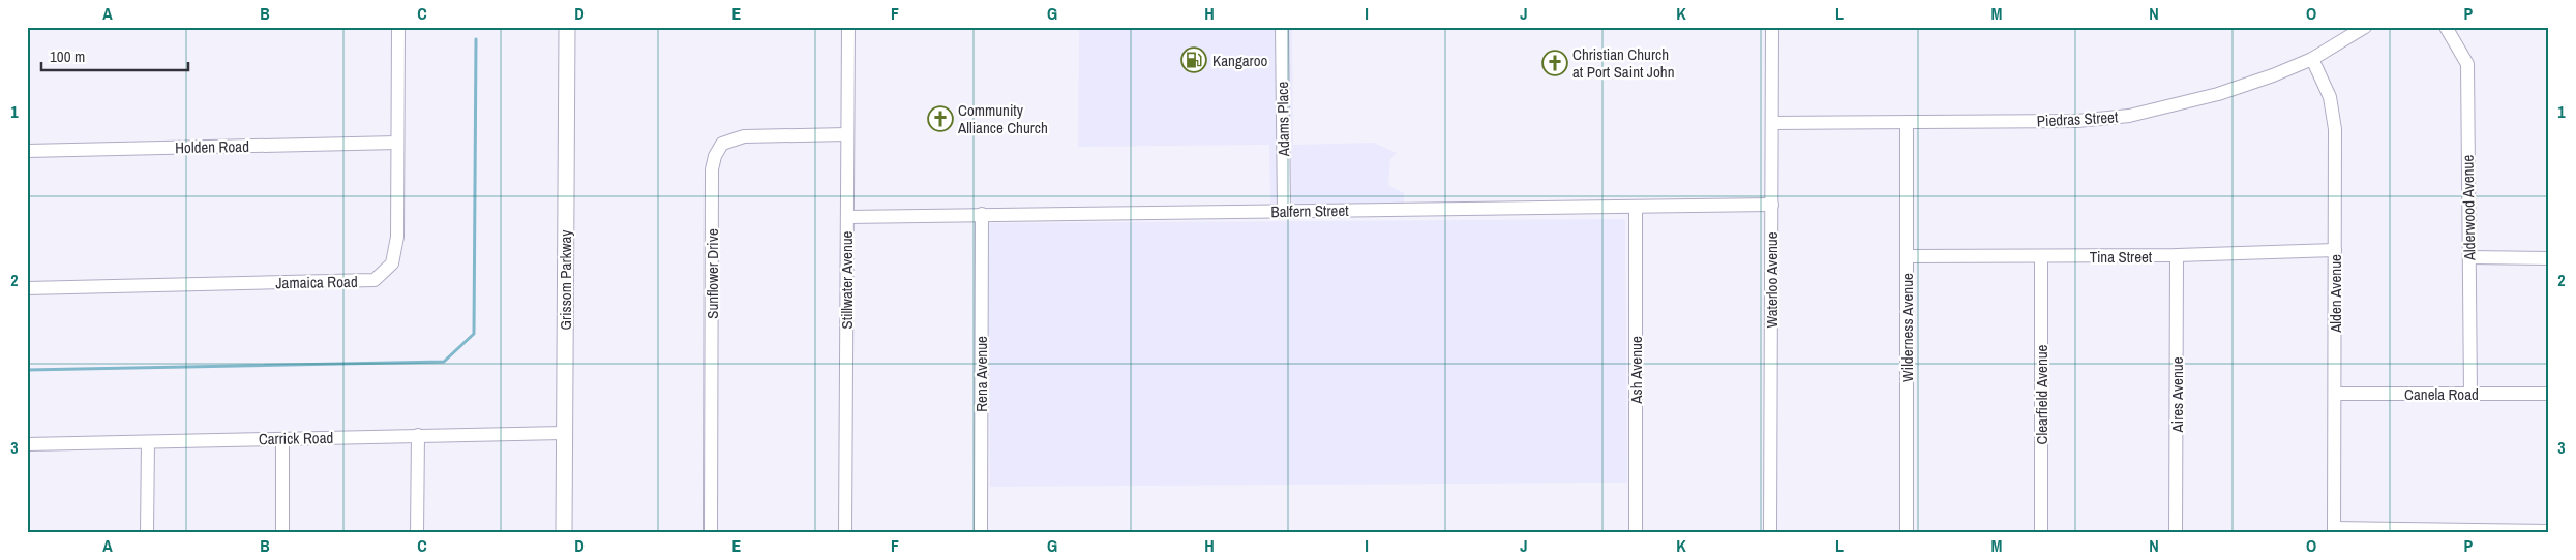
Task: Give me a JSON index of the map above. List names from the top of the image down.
{
  "streets": {
    "main road": ["Grissom Parkway"],
    "street": [
      "Adams Place",
      "Piedras Street",
      "Holden Road",
      "Alderwood Avenue",
      "Balfern Street",
      "Tina Street",
      "Sunflower Drive",
      "Stillwater Avenue",
      "Waterloo Avenue",
      "Jamaica Road",
      "Alden Avenue",
      "Wilderness Avenue",
      "Ash Avenue",
      "Rena Avenue",
      "Canela Road",
      "Clearfield Avenue",
      "Aires Avenue",
      "Carrick Road"
    ]
  },
  "crossings": [
    ["Adams Place", "Balfern Street"],
    ["Piedras Street", "Waterloo Avenue"],
    ["Piedras Street", "Alden Avenue"],
    ["Piedras Street", "Wilderness Avenue"],
    ["Holden Road", "Jamaica Road"],
    ["Alderwood Avenue", "Canela Road"],
    ["Balfern Street", "Stillwater Avenue"],
    ["Balfern Street", "Waterloo Avenue"],
    ["Balfern Street", "Ash Avenue"],
    ["Balfern Street", "Rena Avenue"],
    ["Tina Street", "Alden Avenue"],
    ["Tina Street", "Wilderness Avenue"],
    ["Tina Street", "Clearfield Avenue"],
    ["Tina Street", "Aires Avenue"],
    ["Sunflower Drive", "Stillwater Avenue"],
    ["Grissom Parkway", "Carrick Road"],
    ["Alden Avenue", "Canela Road"]
  ],
  "places": {
    "fuel station": ["Kangaroo"],
    "church": ["Christian Church at Port Saint John", "Community Alliance Church"]
  },
  "scale_bar": "100 m",
  "grid": {
    "columns": [
      "A",
      "B",
      "C",
      "D",
      "E",
      "F",
      "G",
      "H",
      "I",
      "J",
      "K",
      "L",
      "M",
      "N",
      "O",
      "P"
    ],
    "rows": ["1", "2", "3"]
  }
}
